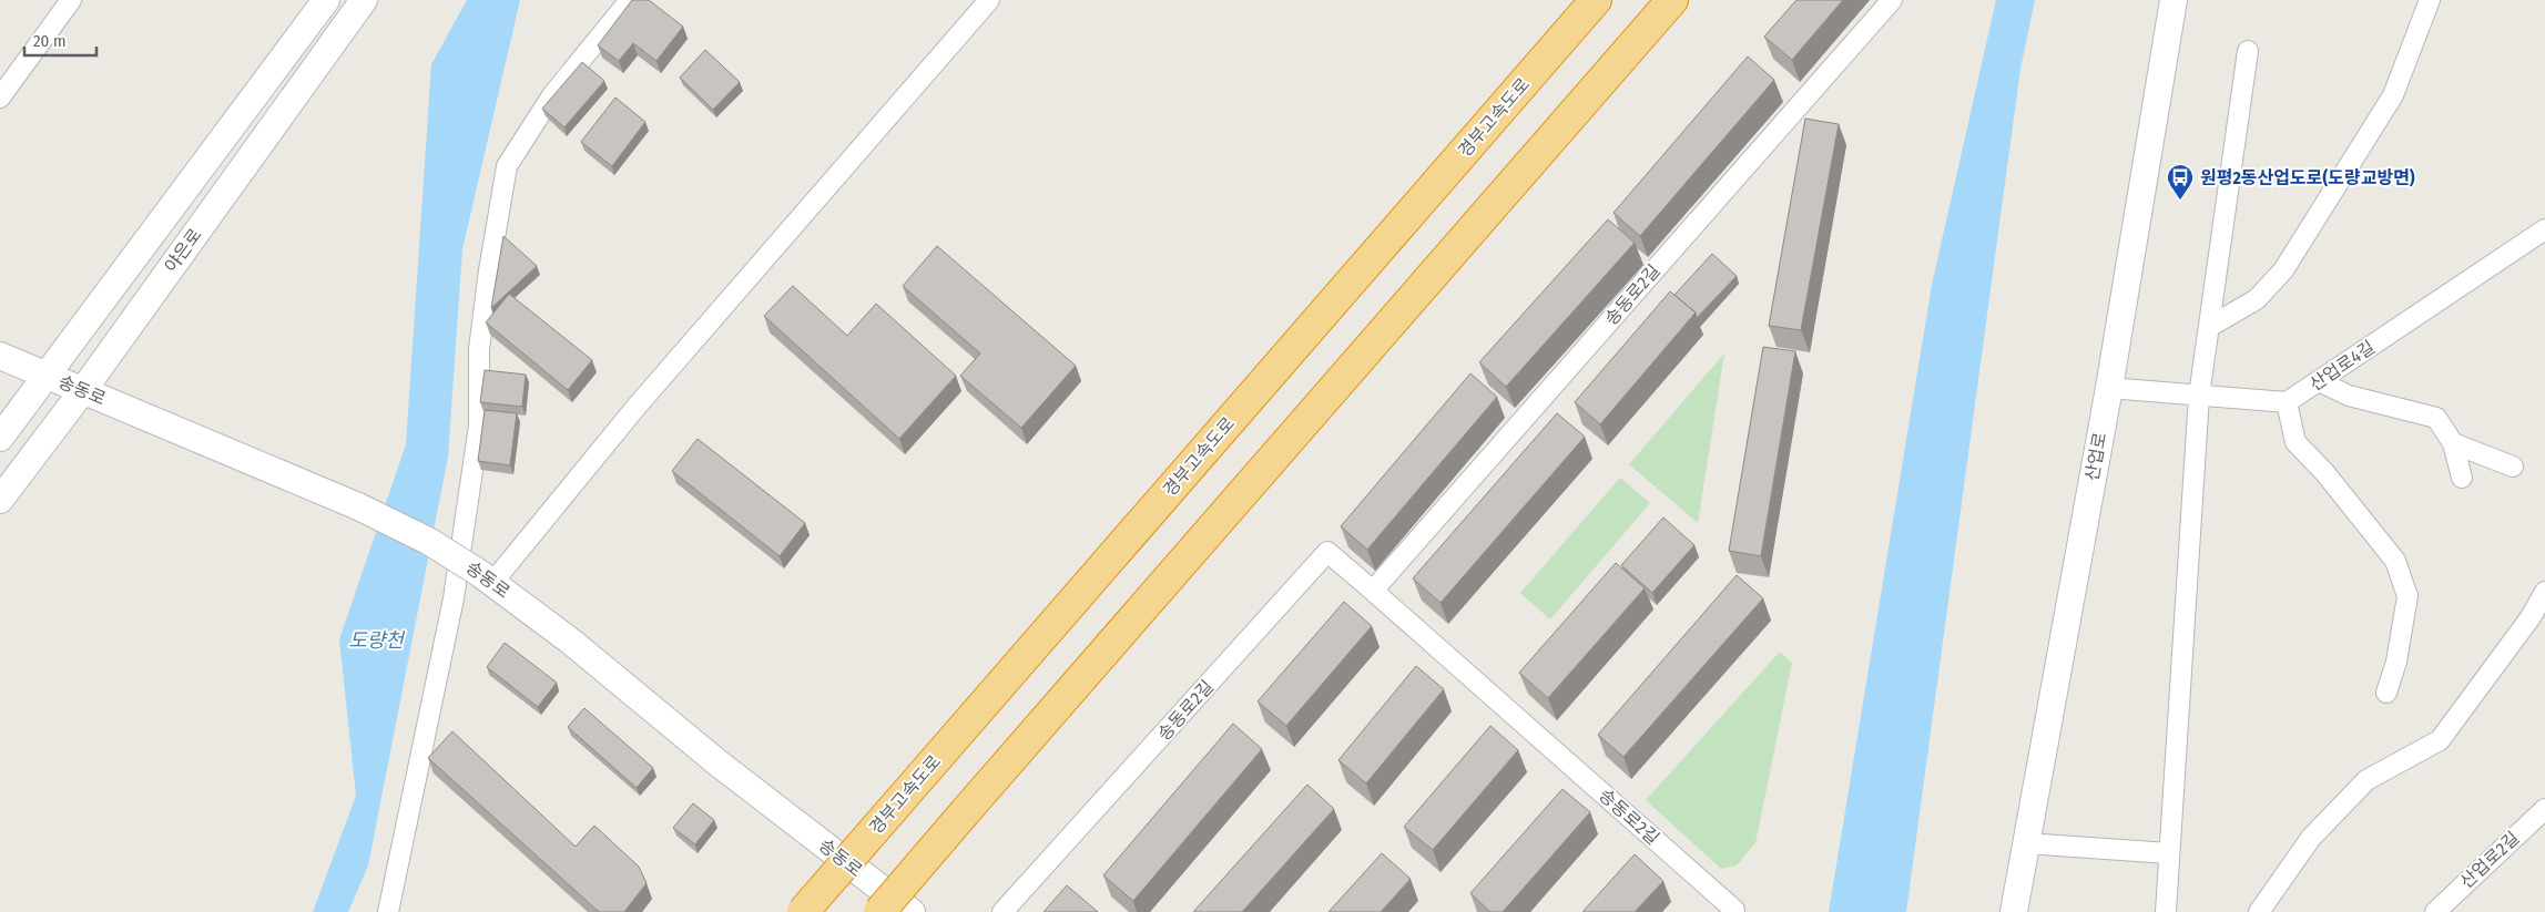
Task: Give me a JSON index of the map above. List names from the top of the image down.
{
  "streets": {
    "highway": ["경부고속도로"],
    "street": [
      "야은로",
      "송동로2길",
      "산업로4길",
      "송동로",
      "산업로",
      "산업로2길"
    ]
  },
  "crossings": [
    ["야은로", "송동로"]
  ],
  "water": ["도량천"],
  "places": {
    "bus stop": ["원평2동산업도로(도량교방면)"]
  },
  "scale_bar": "20 m"
}
